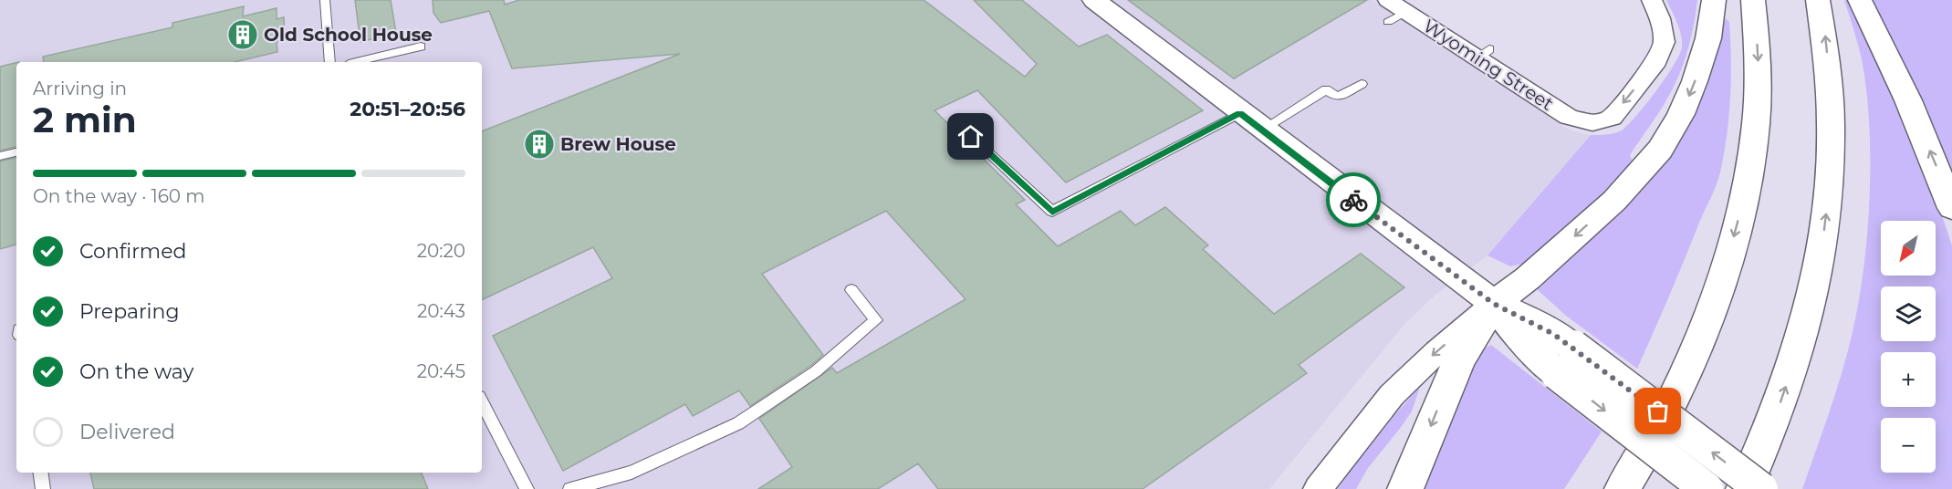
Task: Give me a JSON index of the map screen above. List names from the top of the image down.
{
  "streets": {
    "street": ["Wyoming Street"]
  },
  "places": {
    "building": ["Old School House", "Brew House"]
  },
  "north": "bottom left",
  "page": {
    "heading": ["2 min", "Arriving in", "20:51–20:56"],
    "bar": "On the way · 160 m",
    "map_buttons": ["+", "−"],
    "list": [
      ["Confirmed", "20:20"],
      ["Preparing", "20:43"],
      ["On the way", "20:45"],
      "Delivered"
    ]
  }
}
